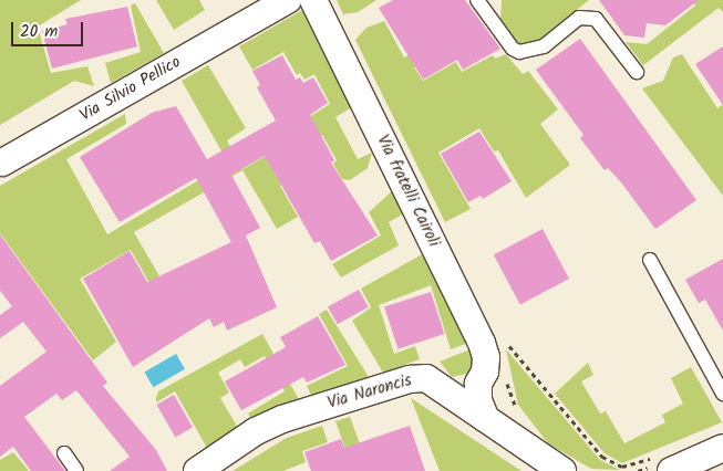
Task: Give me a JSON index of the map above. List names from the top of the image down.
{
  "streets": {
    "street": ["Via Silvio Pellico", "Via fratelli Cairoli", "Via Naroncis"]
  },
  "crossings": [
    ["Via fratelli Cairoli", "Via Naroncis"]
  ],
  "scale_bar": "20 m"
}
